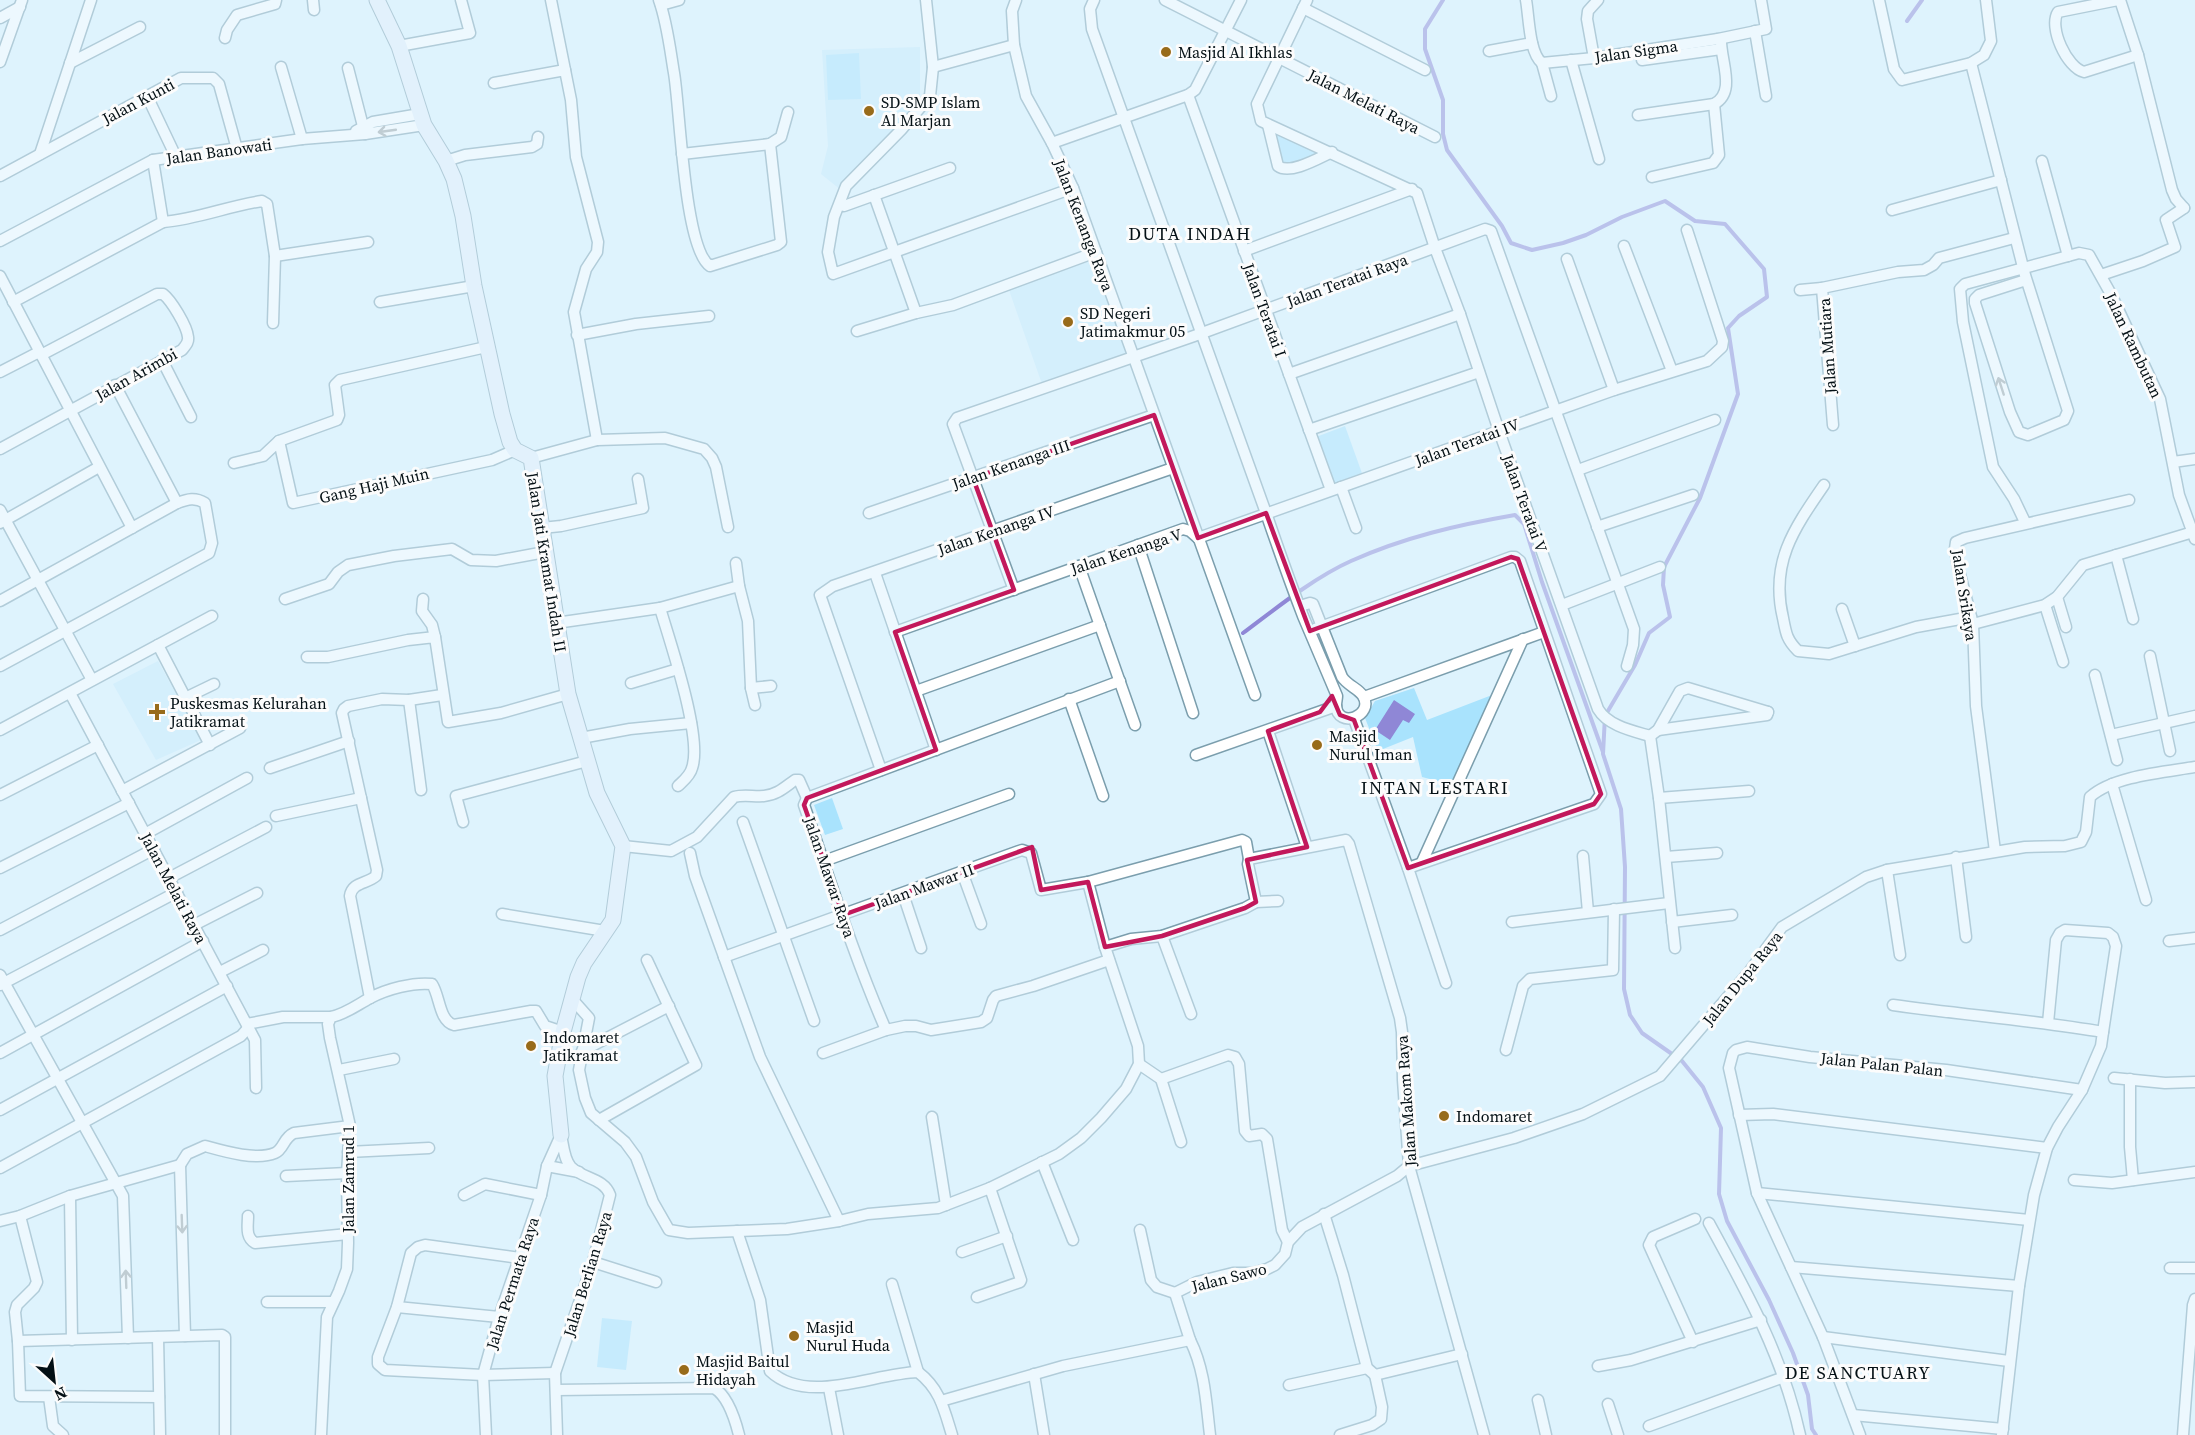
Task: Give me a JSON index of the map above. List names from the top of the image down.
{
  "streets": {
    "street": [
      "Jalan Sigma",
      "Jalan Kunti",
      "Jalan Melati Raya",
      "Jalan Banowati",
      "Jalan Kenanga Raya",
      "Jalan Teratai Raya",
      "Jalan Teratai I",
      "Jalan Rambutan",
      "Jalan Mutiara",
      "Jalan Arimbi",
      "Jalan Teratai IV",
      "Jalan Kenanga III",
      "Gang Haji Muin",
      "Jalan Teratai V",
      "Jalan Kenanga IV",
      "Jalan Kenanga V",
      "Jalan Jati Kramat Indah II",
      "Jalan Srikaya",
      "Jalan Mawar Raya",
      "Jalan Mawar II",
      "Jalan Dupa Raya",
      "Jalan Palan Palan",
      "Jalan Makom Raya",
      "Jalan Zamrud 1",
      "Jalan Berlian Raya",
      "Jalan Sawo",
      "Jalan Permata Raya"
    ]
  },
  "crossings": [
    ["Jalan Kunti", "Jalan Banowati"],
    ["Jalan Kenanga Raya", "Jalan Teratai Raya"],
    ["Jalan Kenanga Raya", "Jalan Teratai I"],
    ["Jalan Kenanga Raya", "Jalan Teratai IV"],
    ["Jalan Kenanga Raya", "Jalan Kenanga III"],
    ["Jalan Kenanga Raya", "Jalan Kenanga IV"],
    ["Jalan Kenanga Raya", "Jalan Kenanga V"],
    ["Jalan Teratai Raya", "Jalan Teratai I"],
    ["Jalan Teratai Raya", "Jalan Teratai IV"],
    ["Jalan Teratai Raya", "Jalan Kenanga III"],
    ["Jalan Teratai Raya", "Jalan Teratai V"],
    ["Jalan Teratai I", "Jalan Teratai IV"],
    ["Jalan Teratai IV", "Jalan Teratai V"],
    ["Jalan Teratai IV", "Jalan Kenanga V"],
    ["Gang Haji Muin", "Jalan Jati Kramat Indah II"],
    ["Jalan Kenanga IV", "Jalan Mawar Raya"],
    ["Jalan Srikaya", "Jalan Dupa Raya"],
    ["Jalan Mawar Raya", "Jalan Mawar II"],
    ["Jalan Dupa Raya", "Jalan Makom Raya"],
    ["Jalan Dupa Raya", "Jalan Sawo"],
    ["Jalan Makom Raya", "Jalan Sawo"],
    ["Jalan Berlian Raya", "Jalan Permata Raya"]
  ],
  "districts": ["DUTA INDAH", "INTAN LESTARI", "DE SANCTUARY"],
  "places": {
    "other": [
      "Masjid Al Ikhlas",
      "SD-SMP Islam Al Marjan",
      "SD Negeri Jatimakmur 05",
      "Masjid Nurul Iman",
      "Indomaret Jatikramat",
      "Indomaret",
      "Masjid Nurul Huda",
      "Masjid Baitul Hidayah"
    ],
    "health": ["Puskesmas Kelurahan Jatikramat"]
  },
  "north": "bottom right"
}
